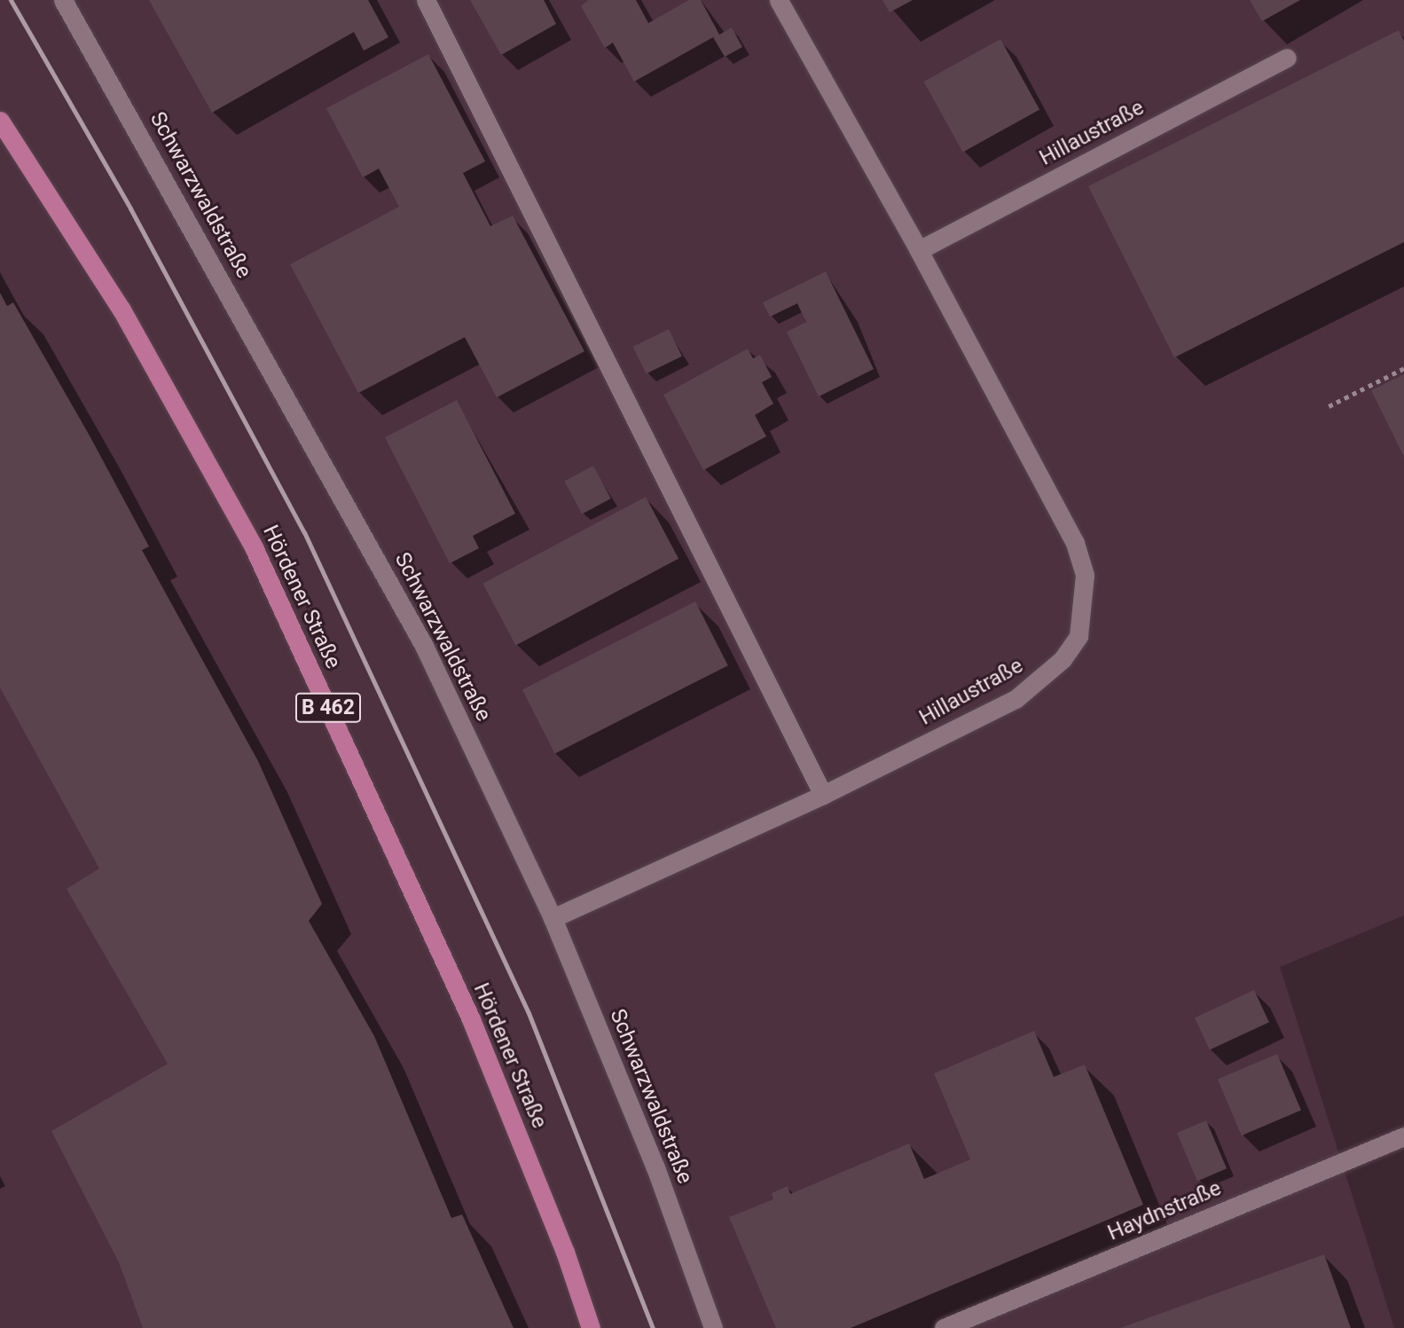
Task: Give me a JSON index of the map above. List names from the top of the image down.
{
  "streets": {
    "main road": ["Hördener Straße", "B 462"],
    "street": ["Hillaustraße", "Schwarzwaldstraße", "Haydnstraße"]
  },
  "crossings": [
    ["Hillaustraße", "Schwarzwaldstraße"]
  ]
}
